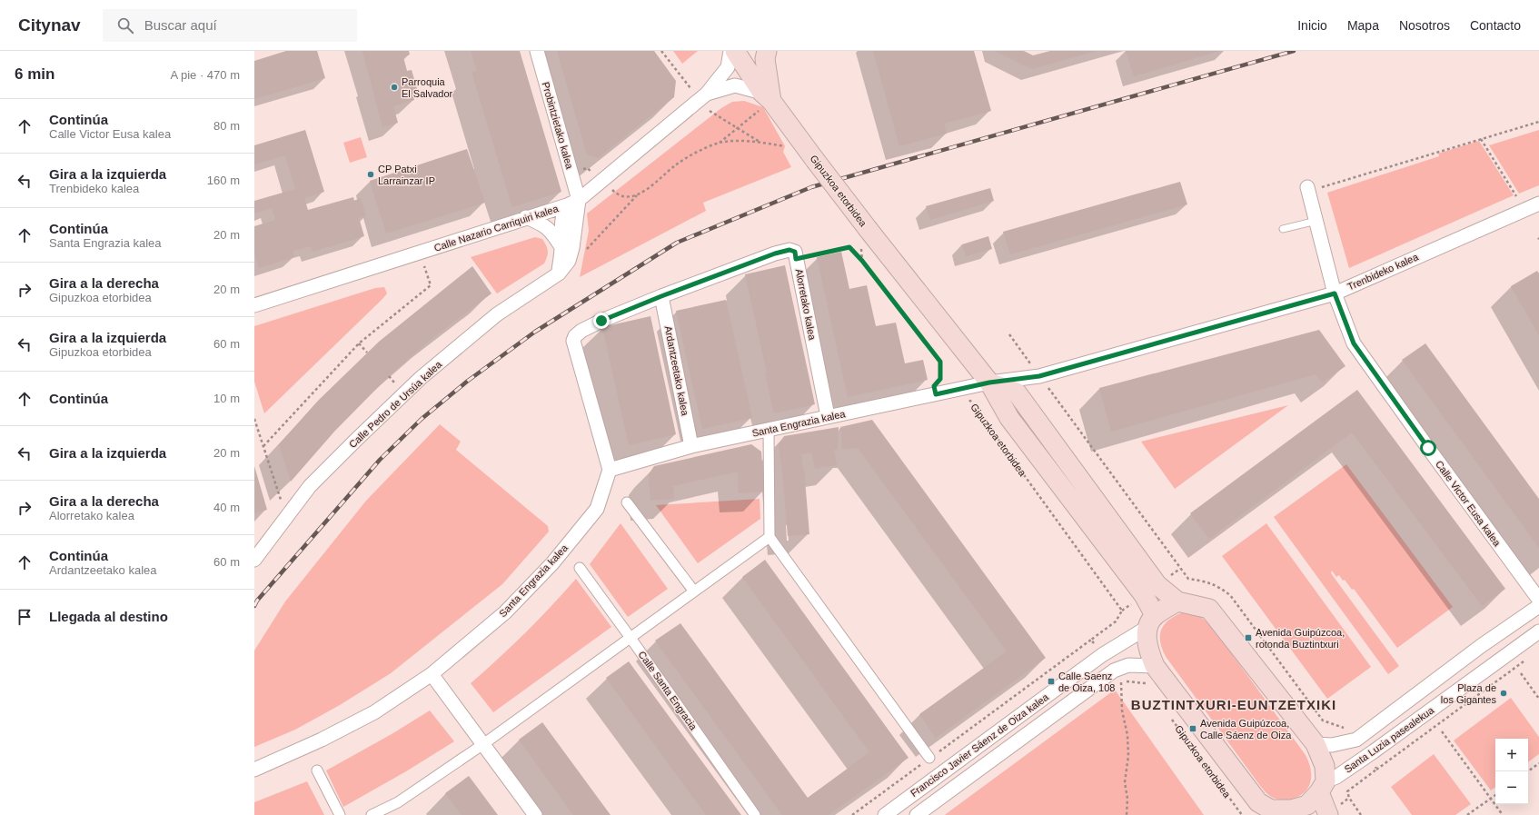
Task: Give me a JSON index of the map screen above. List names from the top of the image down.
{
  "streets": {
    "main road": ["Gipuzkoa etorbidea"],
    "street": [
      "Probintzietako kalea",
      "Calle Nazario Carriquiri kalea",
      "Trenbideko kalea",
      "Alorretako kalea",
      "Ardantzeetako kalea",
      "Calle Pedro de Ursúa kalea",
      "Santa Engrazia kalea",
      "Calle Victor Eusa kalea",
      "Calle Santa Engracia",
      "Santa Luzia pasealekua",
      "Francisco Javier Sáenz de Oiza kalea"
    ]
  },
  "crossings": [
    ["Probintzietako kalea", "Calle Nazario Carriquiri kalea"],
    ["Probintzietako kalea", "Calle Pedro de Ursúa kalea"],
    ["Gipuzkoa etorbidea", "Calle Nazario Carriquiri kalea"],
    ["Gipuzkoa etorbidea", "Trenbideko kalea"],
    ["Gipuzkoa etorbidea", "Santa Engrazia kalea"],
    ["Gipuzkoa etorbidea", "Francisco Javier Sáenz de Oiza kalea"],
    ["Calle Nazario Carriquiri kalea", "Calle Pedro de Ursúa kalea"],
    ["Trenbideko kalea", "Santa Engrazia kalea"],
    ["Trenbideko kalea", "Calle Victor Eusa kalea"],
    ["Alorretako kalea", "Ardantzeetako kalea"],
    ["Alorretako kalea", "Santa Engrazia kalea"],
    ["Ardantzeetako kalea", "Santa Engrazia kalea"]
  ],
  "districts": ["BUZTINTXURI-EUNTZETXIKI"],
  "places": {
    "other": ["Parroquia El Salvador", "CP Patxi Larrainzar IP", "Plaza de los Gigantes"],
    "transit": ["Avenida Guipúzcoa, rotonda Buztintxuri", "Calle Saenz de Oiza, 108", "Avenida Guipúzcoa, Calle Sáenz de Oiza"]
  },
  "page": {
    "header": "Citynav",
    "search": "Buscar aquí",
    "nav": [
      "Inicio",
      "Mapa",
      "Nosotros",
      "Contacto"
    ],
    "heading": ["6 min", "A pie · 470 m"],
    "list": [
      ["Continúa", "Calle Victor Eusa kalea", "80 m"],
      ["Gira a la izquierda", "Trenbideko kalea", "160 m"],
      ["Continúa", "Santa Engrazia kalea", "20 m"],
      ["Gira a la derecha", "Gipuzkoa etorbidea", "20 m"],
      ["Gira a la izquierda", "Gipuzkoa etorbidea", "60 m"],
      ["Continúa", "10 m"],
      ["Gira a la izquierda", "20 m"],
      ["Gira a la derecha", "Alorretako kalea", "40 m"],
      ["Continúa", "Ardantzeetako kalea", "60 m"],
      "Llegada al destino"
    ],
    "map_buttons": ["+", "−"]
  }
}
